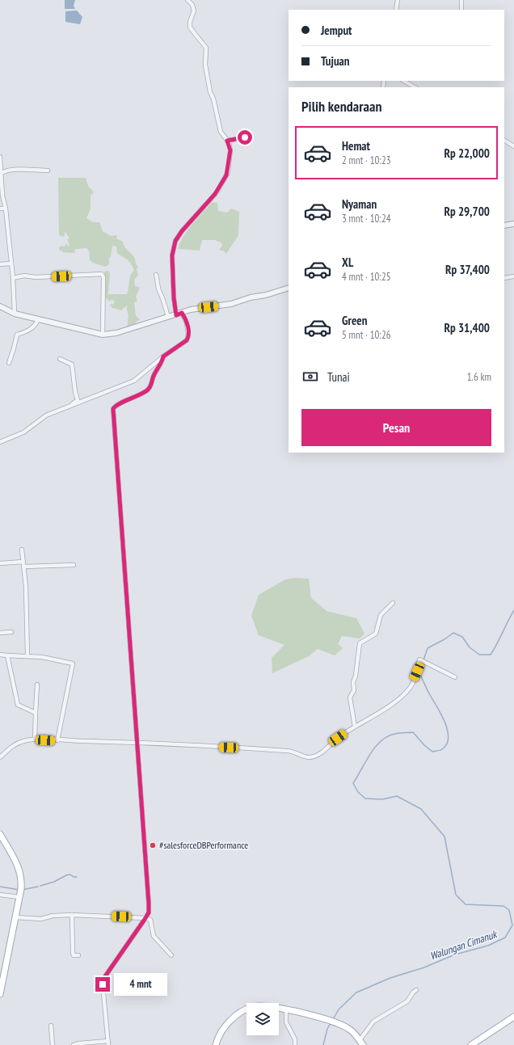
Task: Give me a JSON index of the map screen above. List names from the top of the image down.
{
  "water": ["Walungan Cimanuk"],
  "places": ["#salesforceDBPerformance"],
  "page": {
    "banner": ["Jemput", "Tujuan"],
    "heading": "Pilih kendaraan",
    "list": [
      {
        "name": "Hemat",
        "note": "2 mnt · 10:23",
        "value": "Rp 22,000"
      },
      {
        "name": "Nyaman",
        "note": "3 mnt · 10:24",
        "value": "Rp 29,700"
      },
      {
        "name": "XL",
        "note": "4 mnt · 10:25",
        "value": "Rp 37,400"
      },
      {
        "name": "Green",
        "note": "5 mnt · 10:26",
        "value": "Rp 31,400"
      }
    ],
    "pay": ["Tunai", "1.6 km"],
    "buttons": "Pesan",
    "bubble": "4 mnt"
  }
}
